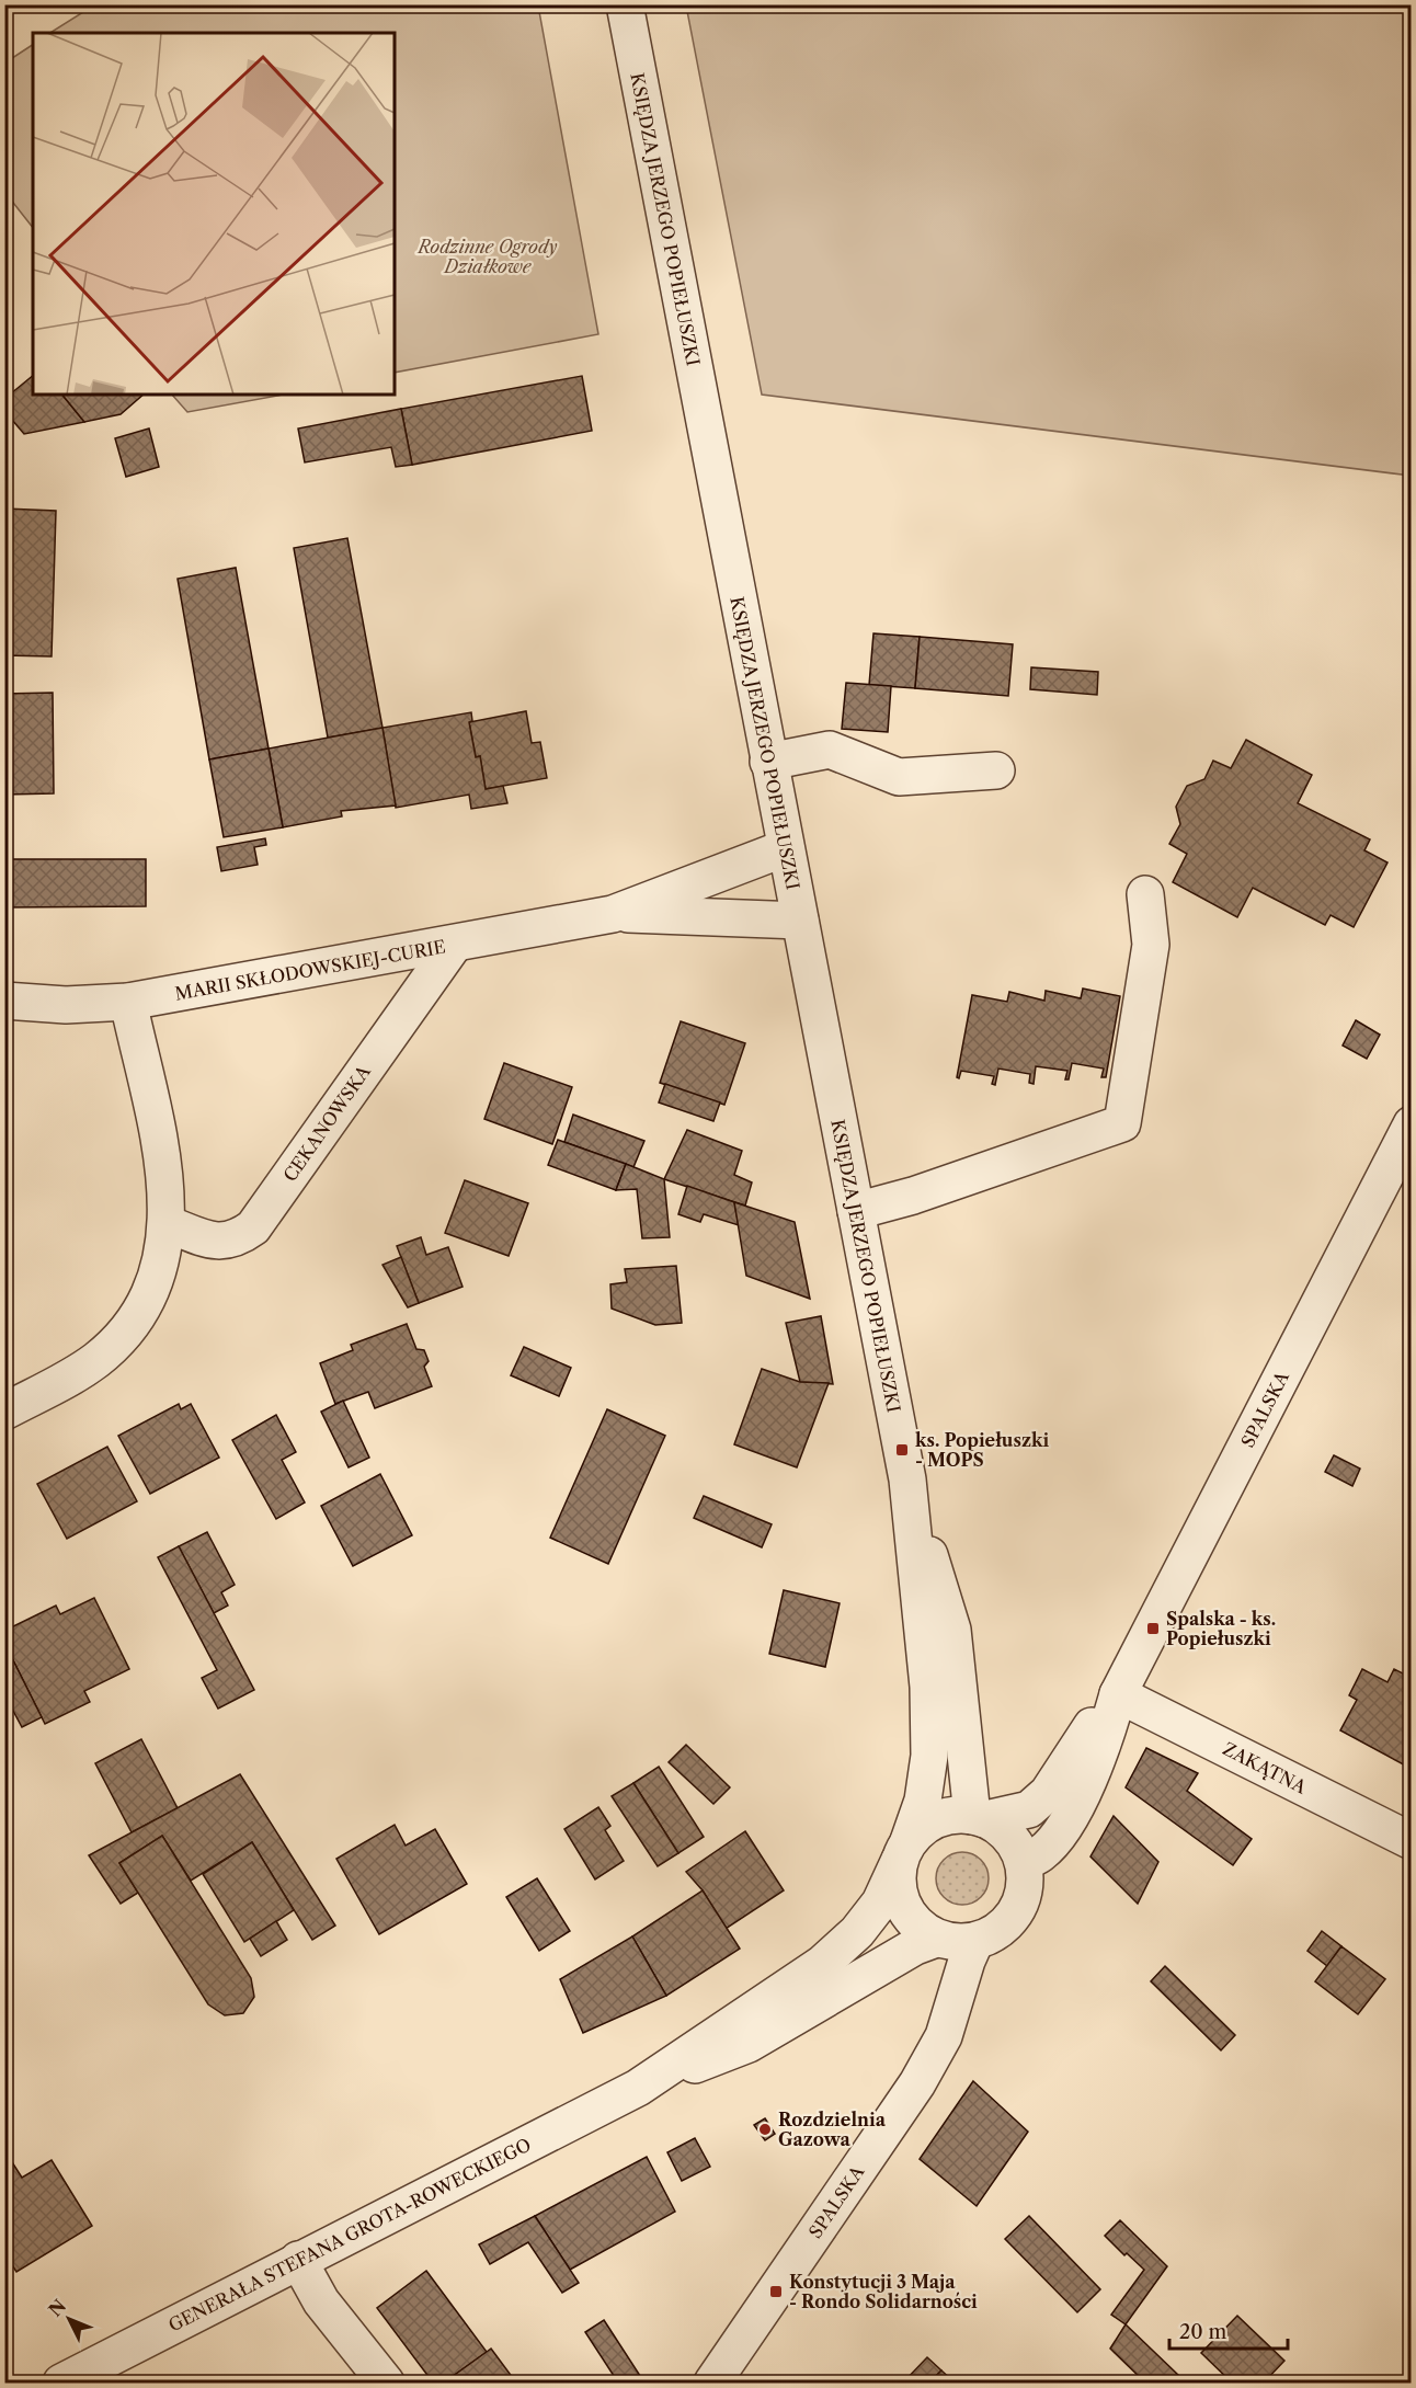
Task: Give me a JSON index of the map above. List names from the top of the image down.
{
  "streets": {
    "street": [
      "KSIĘDZA JERZEGO POPIEŁUSZKI",
      "MARII SKŁODOWSKIEJ-CURIE",
      "CEKANOWSKA",
      "SPALSKA",
      "ZAKĄTNA",
      "GENERAŁA STEFANA GROTA-ROWECKIEGO"
    ]
  },
  "crossings": [
    ["KSIĘDZA JERZEGO POPIEŁUSZKI", "MARII SKŁODOWSKIEJ-CURIE"],
    ["KSIĘDZA JERZEGO POPIEŁUSZKI", "SPALSKA"],
    ["KSIĘDZA JERZEGO POPIEŁUSZKI", "GENERAŁA STEFANA GROTA-ROWECKIEGO"],
    ["MARII SKŁODOWSKIEJ-CURIE", "CEKANOWSKA"],
    ["SPALSKA", "ZAKĄTNA"],
    ["SPALSKA", "GENERAŁA STEFANA GROTA-ROWECKIEGO"]
  ],
  "parks": ["Rodzinne Ogrody Działkowe"],
  "places": {
    "transit": ["ks. Popiełuszki - MOPS", "Spalska - ks. Popiełuszki", "Konstytucji 3 Maja - Rondo Solidarności"],
    "other": ["Rozdzielnia Gazowa"]
  },
  "scale_bar": "20 m",
  "north": "top left"
}
